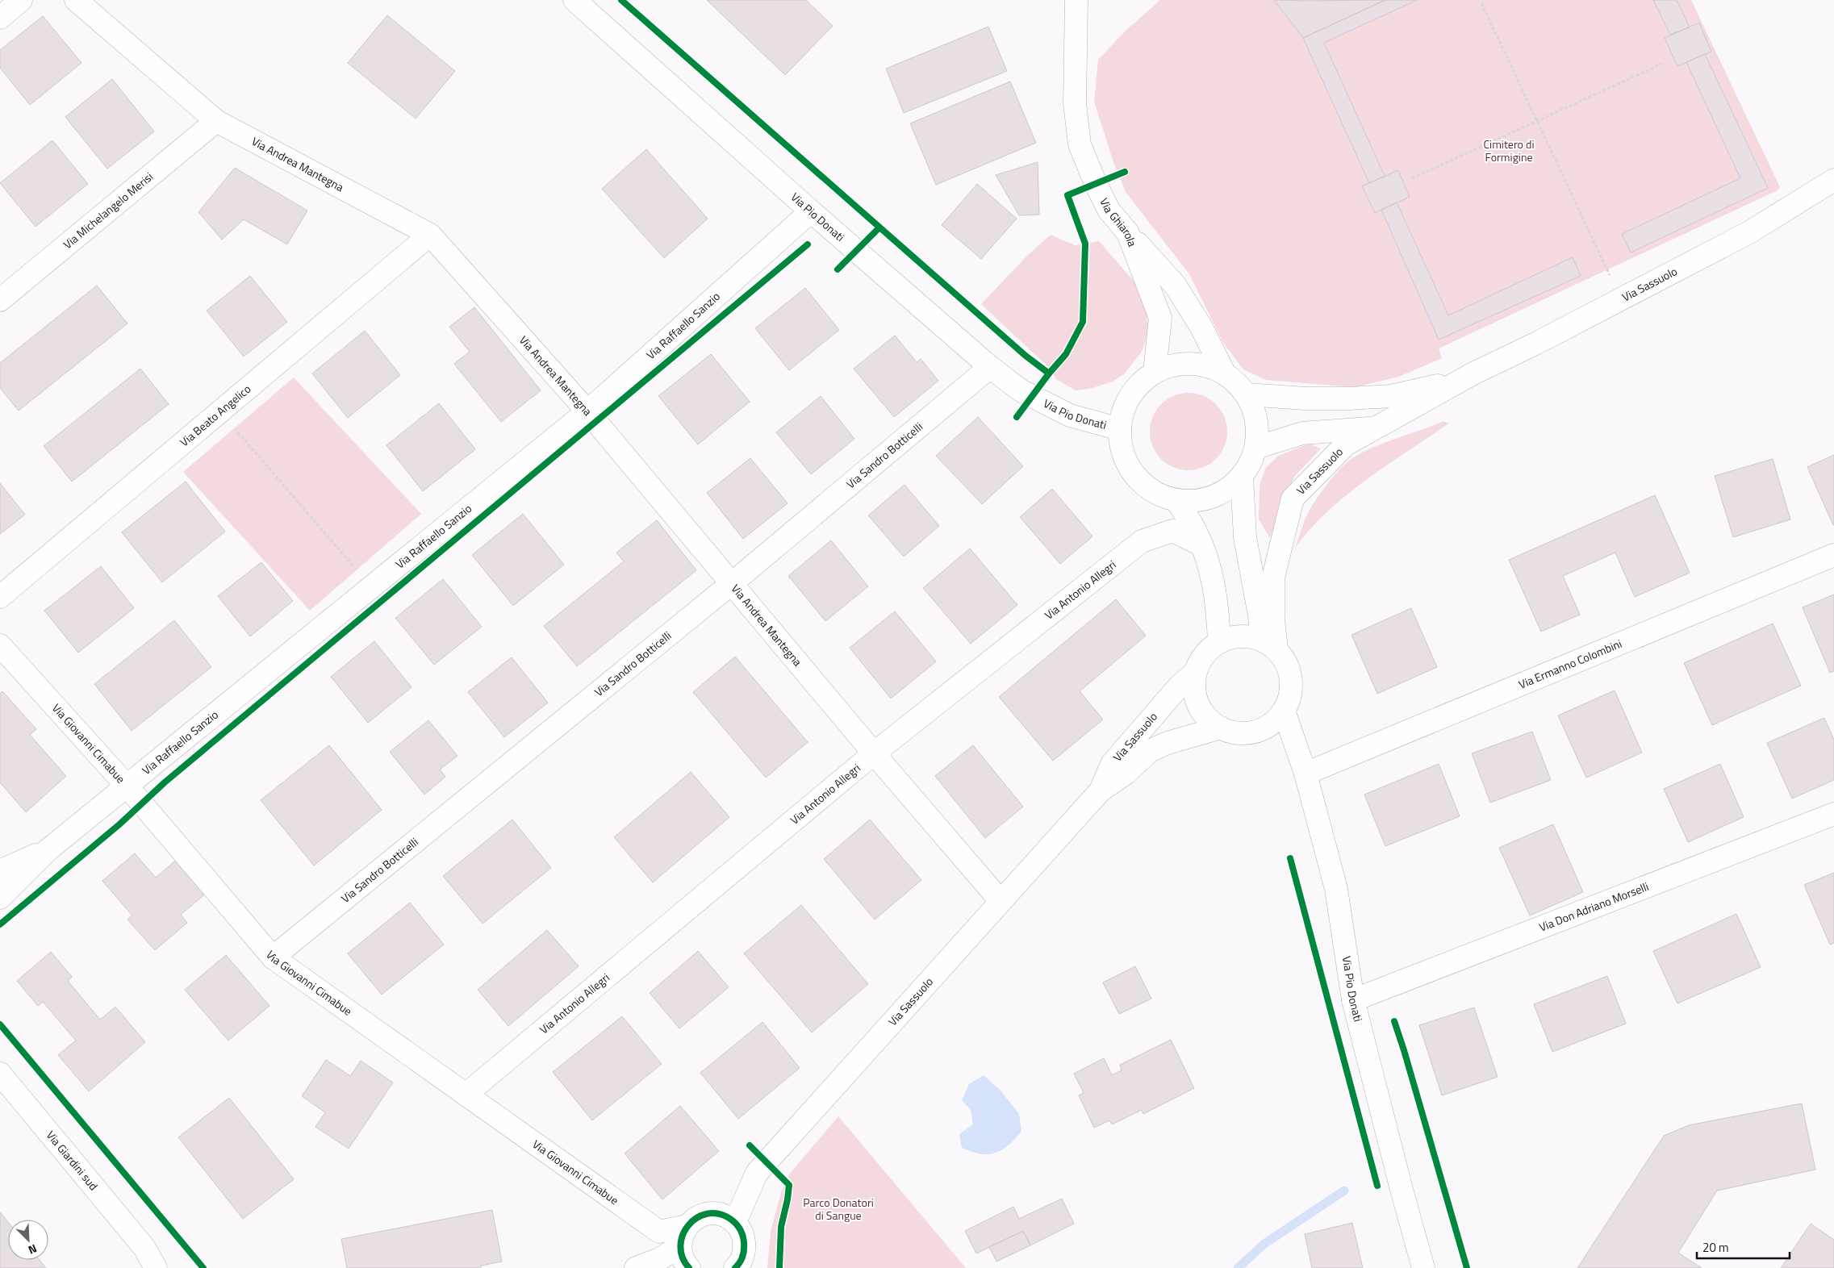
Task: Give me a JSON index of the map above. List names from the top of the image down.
{
  "streets": {
    "street": [
      "Via Andrea Mantegna",
      "Via Michelangelo Merisi",
      "Via Pio Donati",
      "Via Ghiarola",
      "Via Sassuolo",
      "Via Raffaello Sanzio",
      "Via Beato Angelico",
      "Via Sandro Botticelli",
      "Via Antonio Allegri",
      "Via Ermanno Colombini",
      "Via Giovanni Cimabue",
      "Via Don Adriano Morselli",
      "Via Giardini sud"
    ]
  },
  "crossings": [
    ["Via Andrea Mantegna", "Via Michelangelo Merisi"],
    ["Via Andrea Mantegna", "Via Sassuolo"],
    ["Via Andrea Mantegna", "Via Raffaello Sanzio"],
    ["Via Andrea Mantegna", "Via Beato Angelico"],
    ["Via Andrea Mantegna", "Via Sandro Botticelli"],
    ["Via Andrea Mantegna", "Via Antonio Allegri"],
    ["Via Pio Donati", "Via Ghiarola"],
    ["Via Pio Donati", "Via Sassuolo"],
    ["Via Pio Donati", "Via Raffaello Sanzio"],
    ["Via Pio Donati", "Via Sandro Botticelli"],
    ["Via Pio Donati", "Via Ermanno Colombini"],
    ["Via Pio Donati", "Via Don Adriano Morselli"],
    ["Via Ghiarola", "Via Sassuolo"],
    ["Via Raffaello Sanzio", "Via Giovanni Cimabue"],
    ["Via Sandro Botticelli", "Via Giovanni Cimabue"],
    ["Via Antonio Allegri", "Via Giovanni Cimabue"]
  ],
  "parks": ["Cimitero di Formigine", "Parco Donatori di Sangue"],
  "scale_bar": "20 m",
  "north": "bottom right"
}
